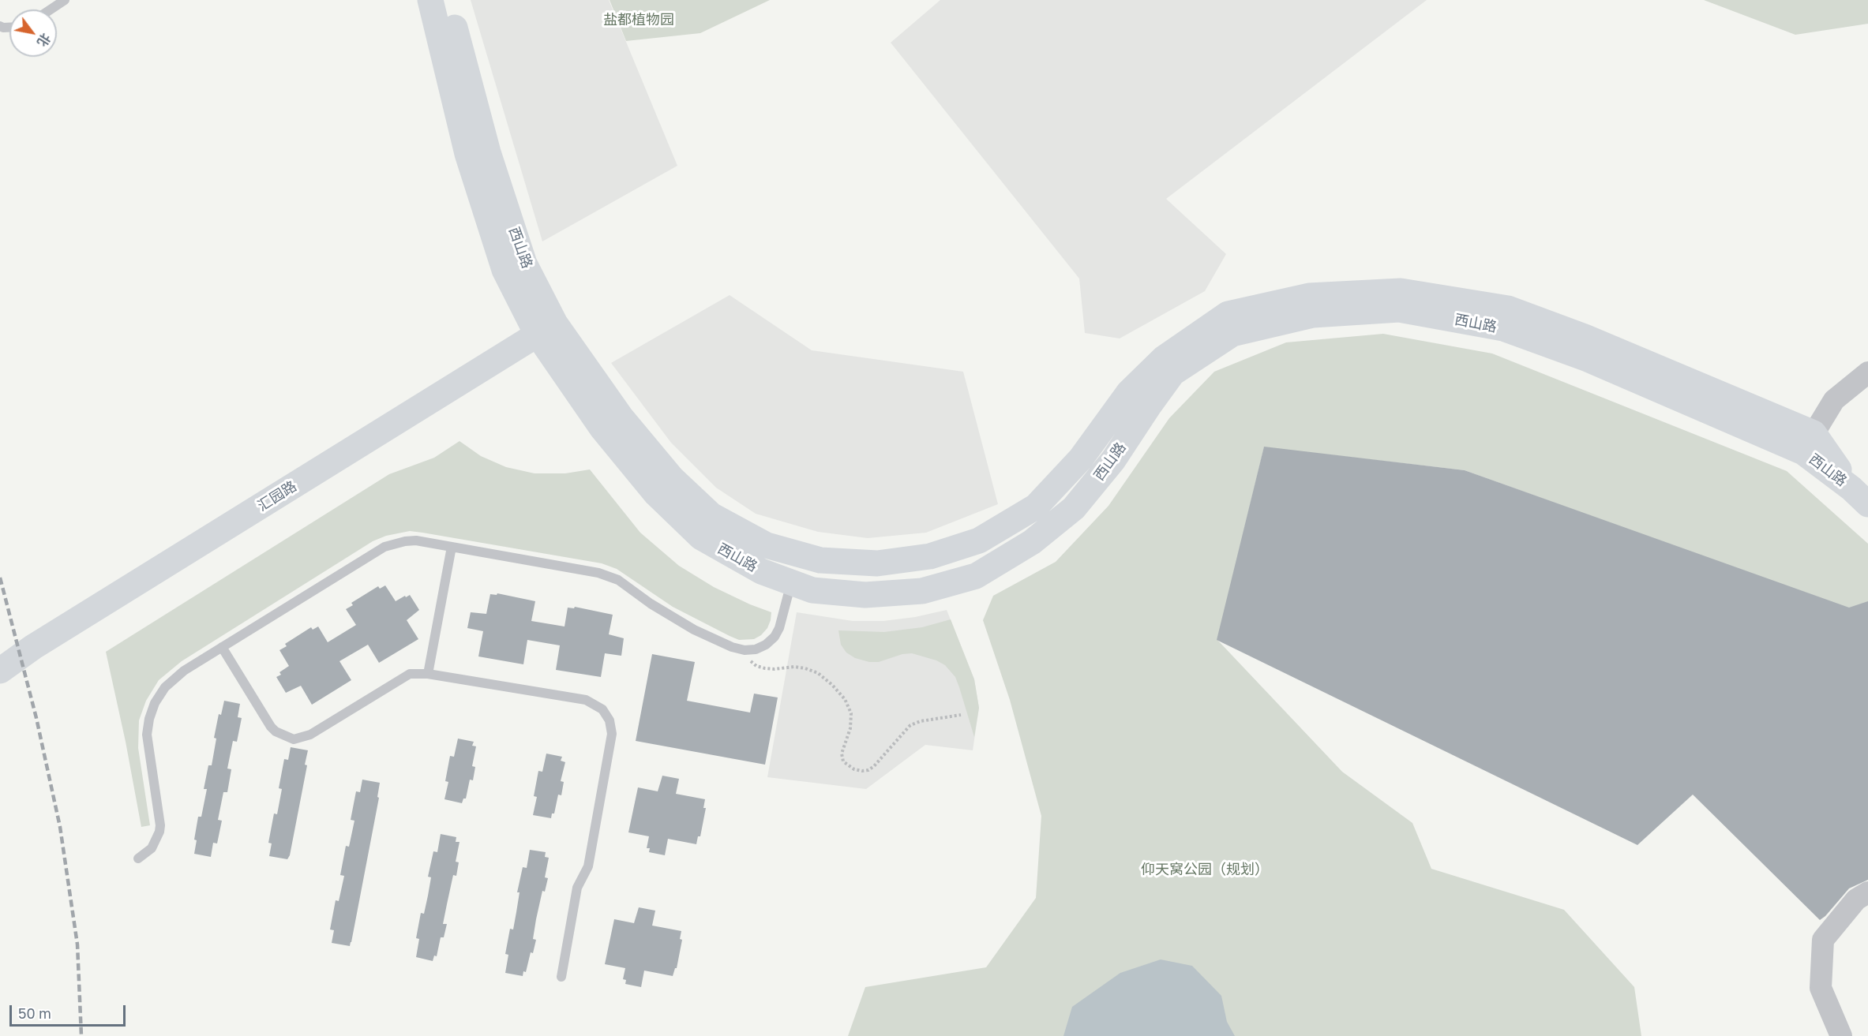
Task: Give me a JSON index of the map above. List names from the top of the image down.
{
  "streets": {
    "main road": ["西山路", "汇园路"]
  },
  "crossings": [
    ["西山路", "汇园路"]
  ],
  "parks": ["盐都植物园", "仰天窝公园（规划）"],
  "scale_bar": "50 m",
  "north": "bottom right"
}
